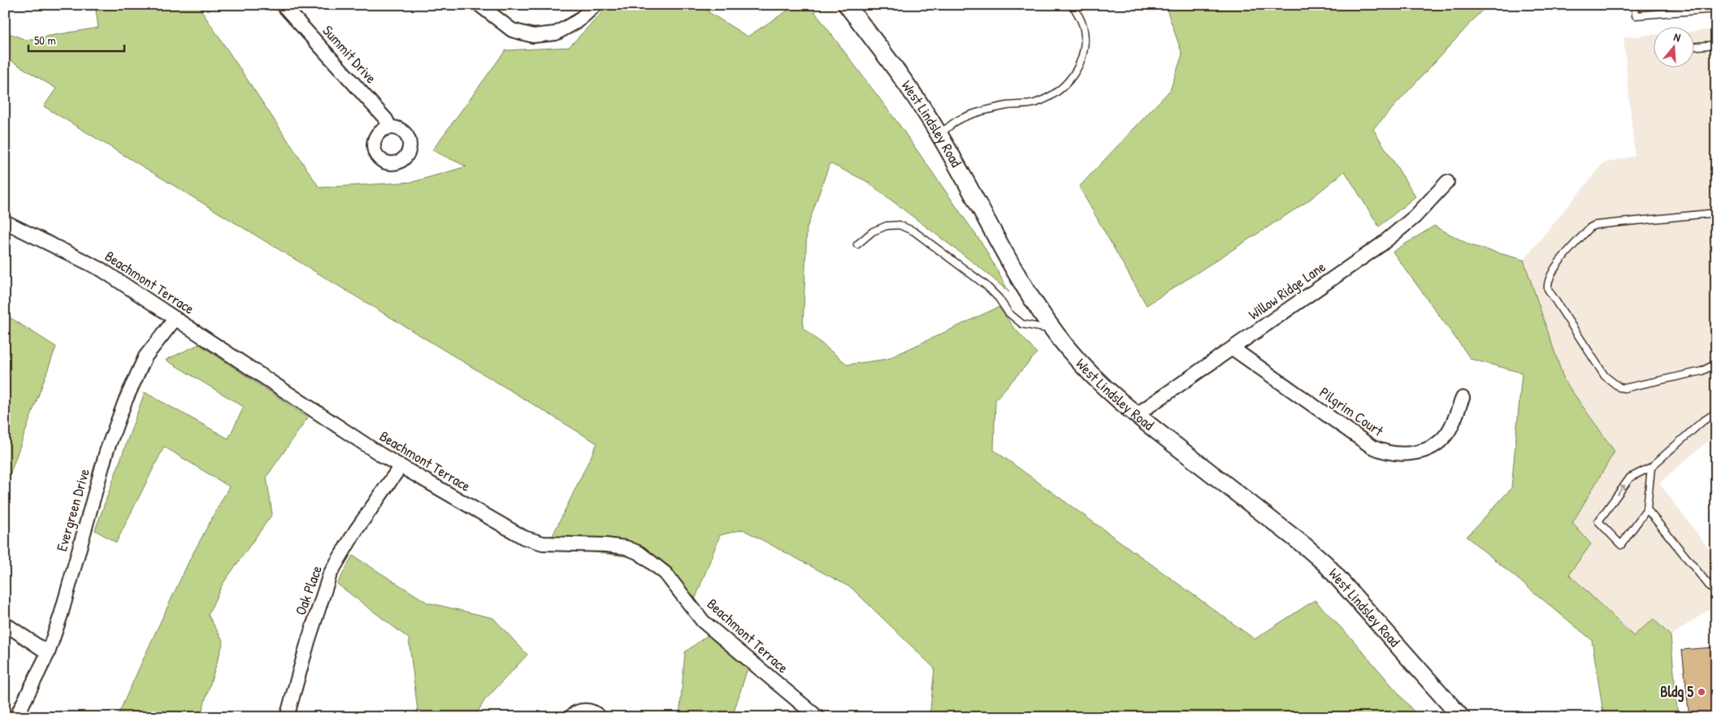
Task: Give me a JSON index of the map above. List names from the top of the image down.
{
  "streets": {
    "street": [
      "Summit Drive",
      "West Lindsley Road",
      "Beachmont Terrace",
      "Willow Ridge Lane",
      "Pilgrim Court",
      "Evergreen Drive",
      "Oak Place"
    ]
  },
  "crossings": [
    ["West Lindsley Road", "Willow Ridge Lane"],
    ["Beachmont Terrace", "Evergreen Drive"],
    ["Beachmont Terrace", "Oak Place"],
    ["Willow Ridge Lane", "Pilgrim Court"]
  ],
  "places": ["Bldg 5"],
  "scale_bar": "50 m",
  "north": "top"
}
